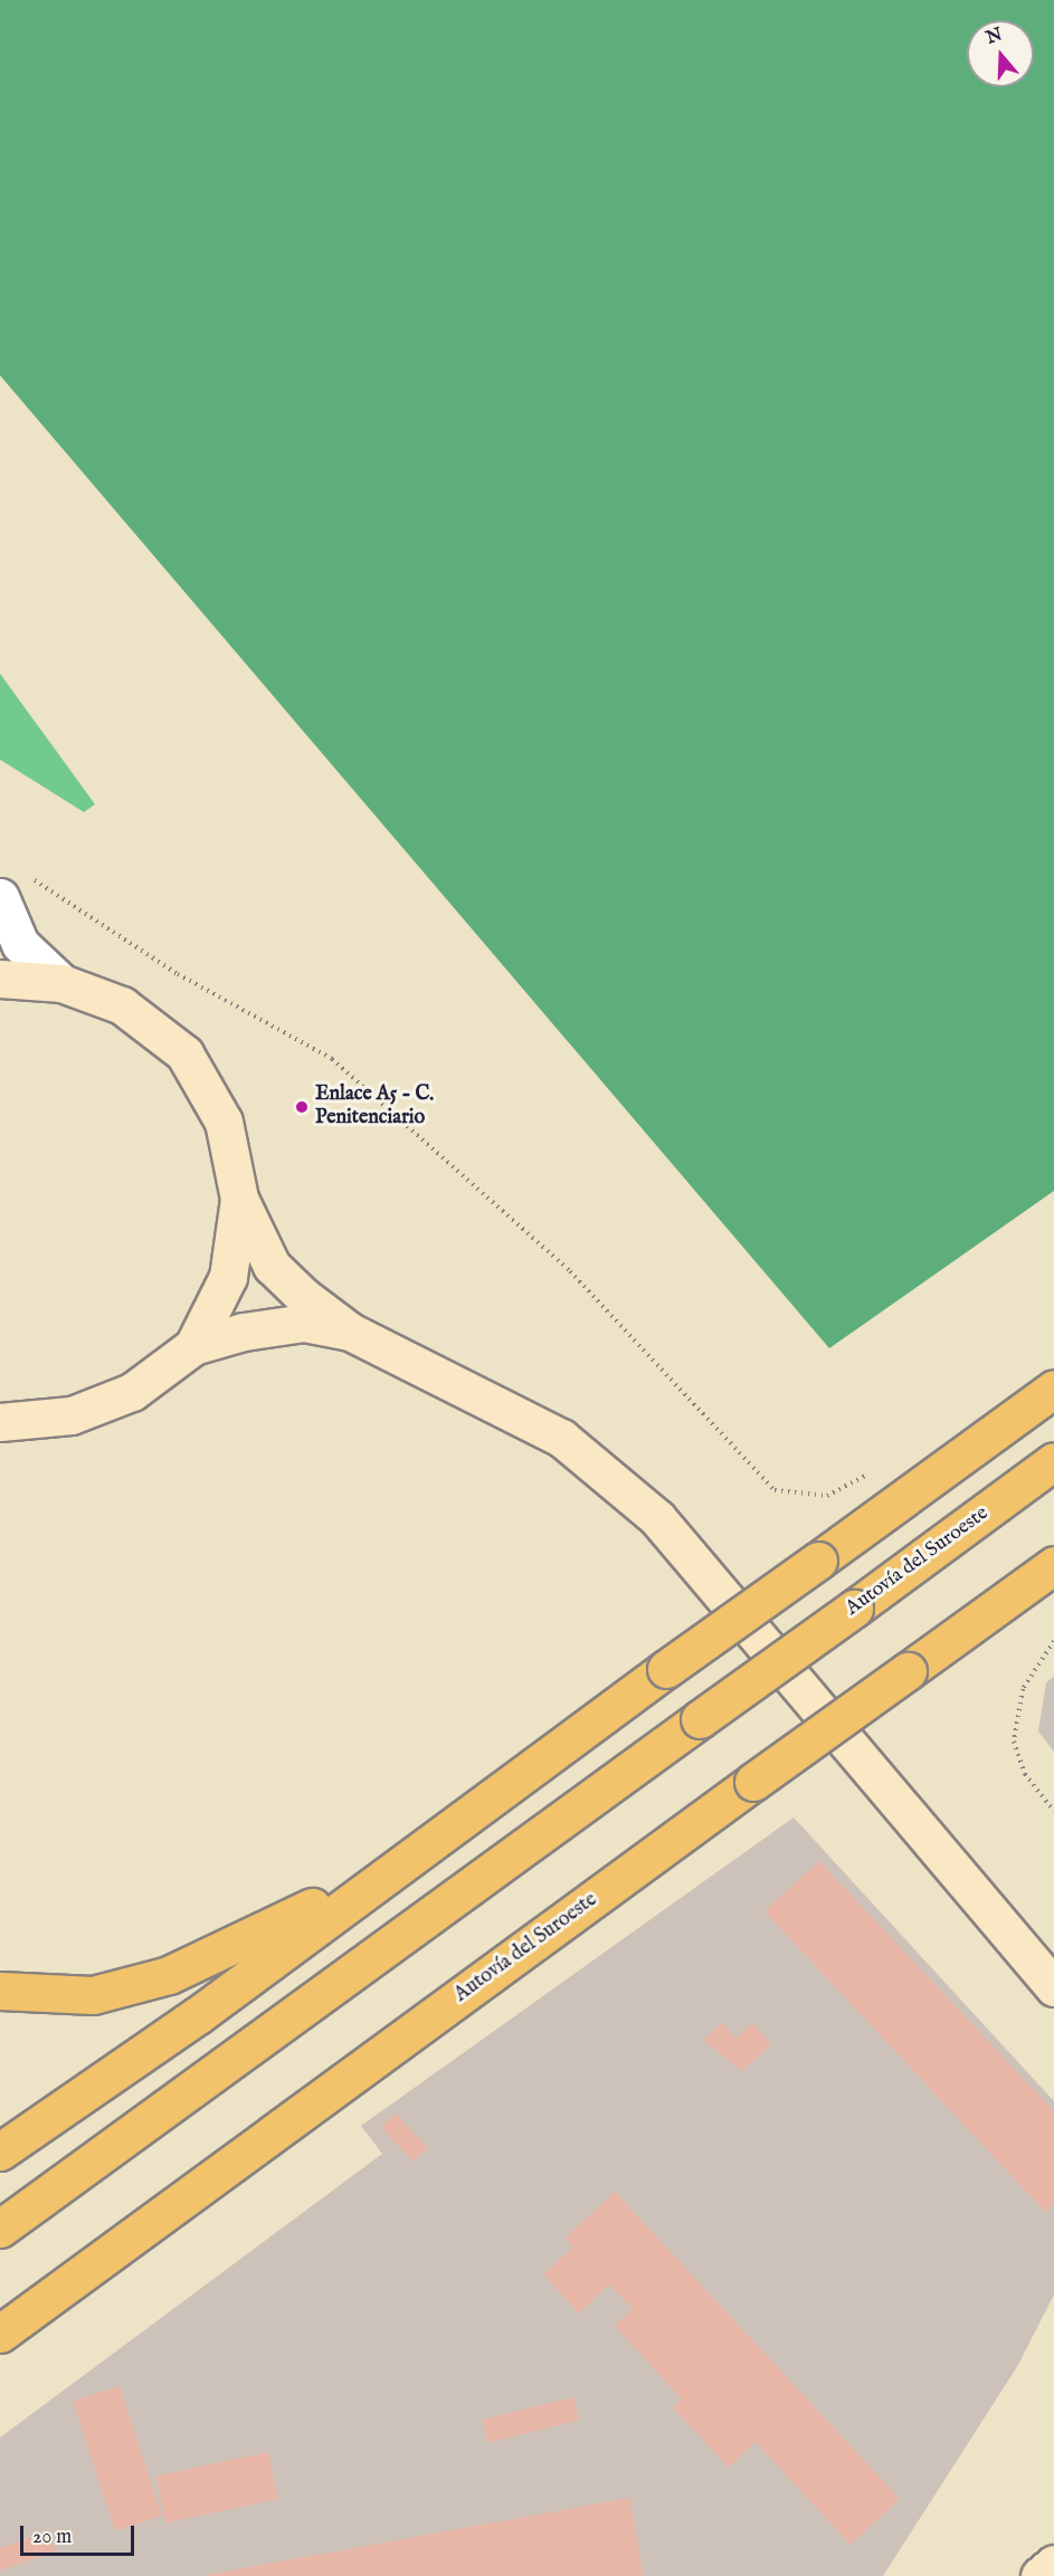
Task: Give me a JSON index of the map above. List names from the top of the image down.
{
  "streets": {
    "highway": ["Autovía del Suroeste"]
  },
  "places": ["Enlace A5 - C. Penitenciario"],
  "scale_bar": "20 m",
  "north": "top"
}
